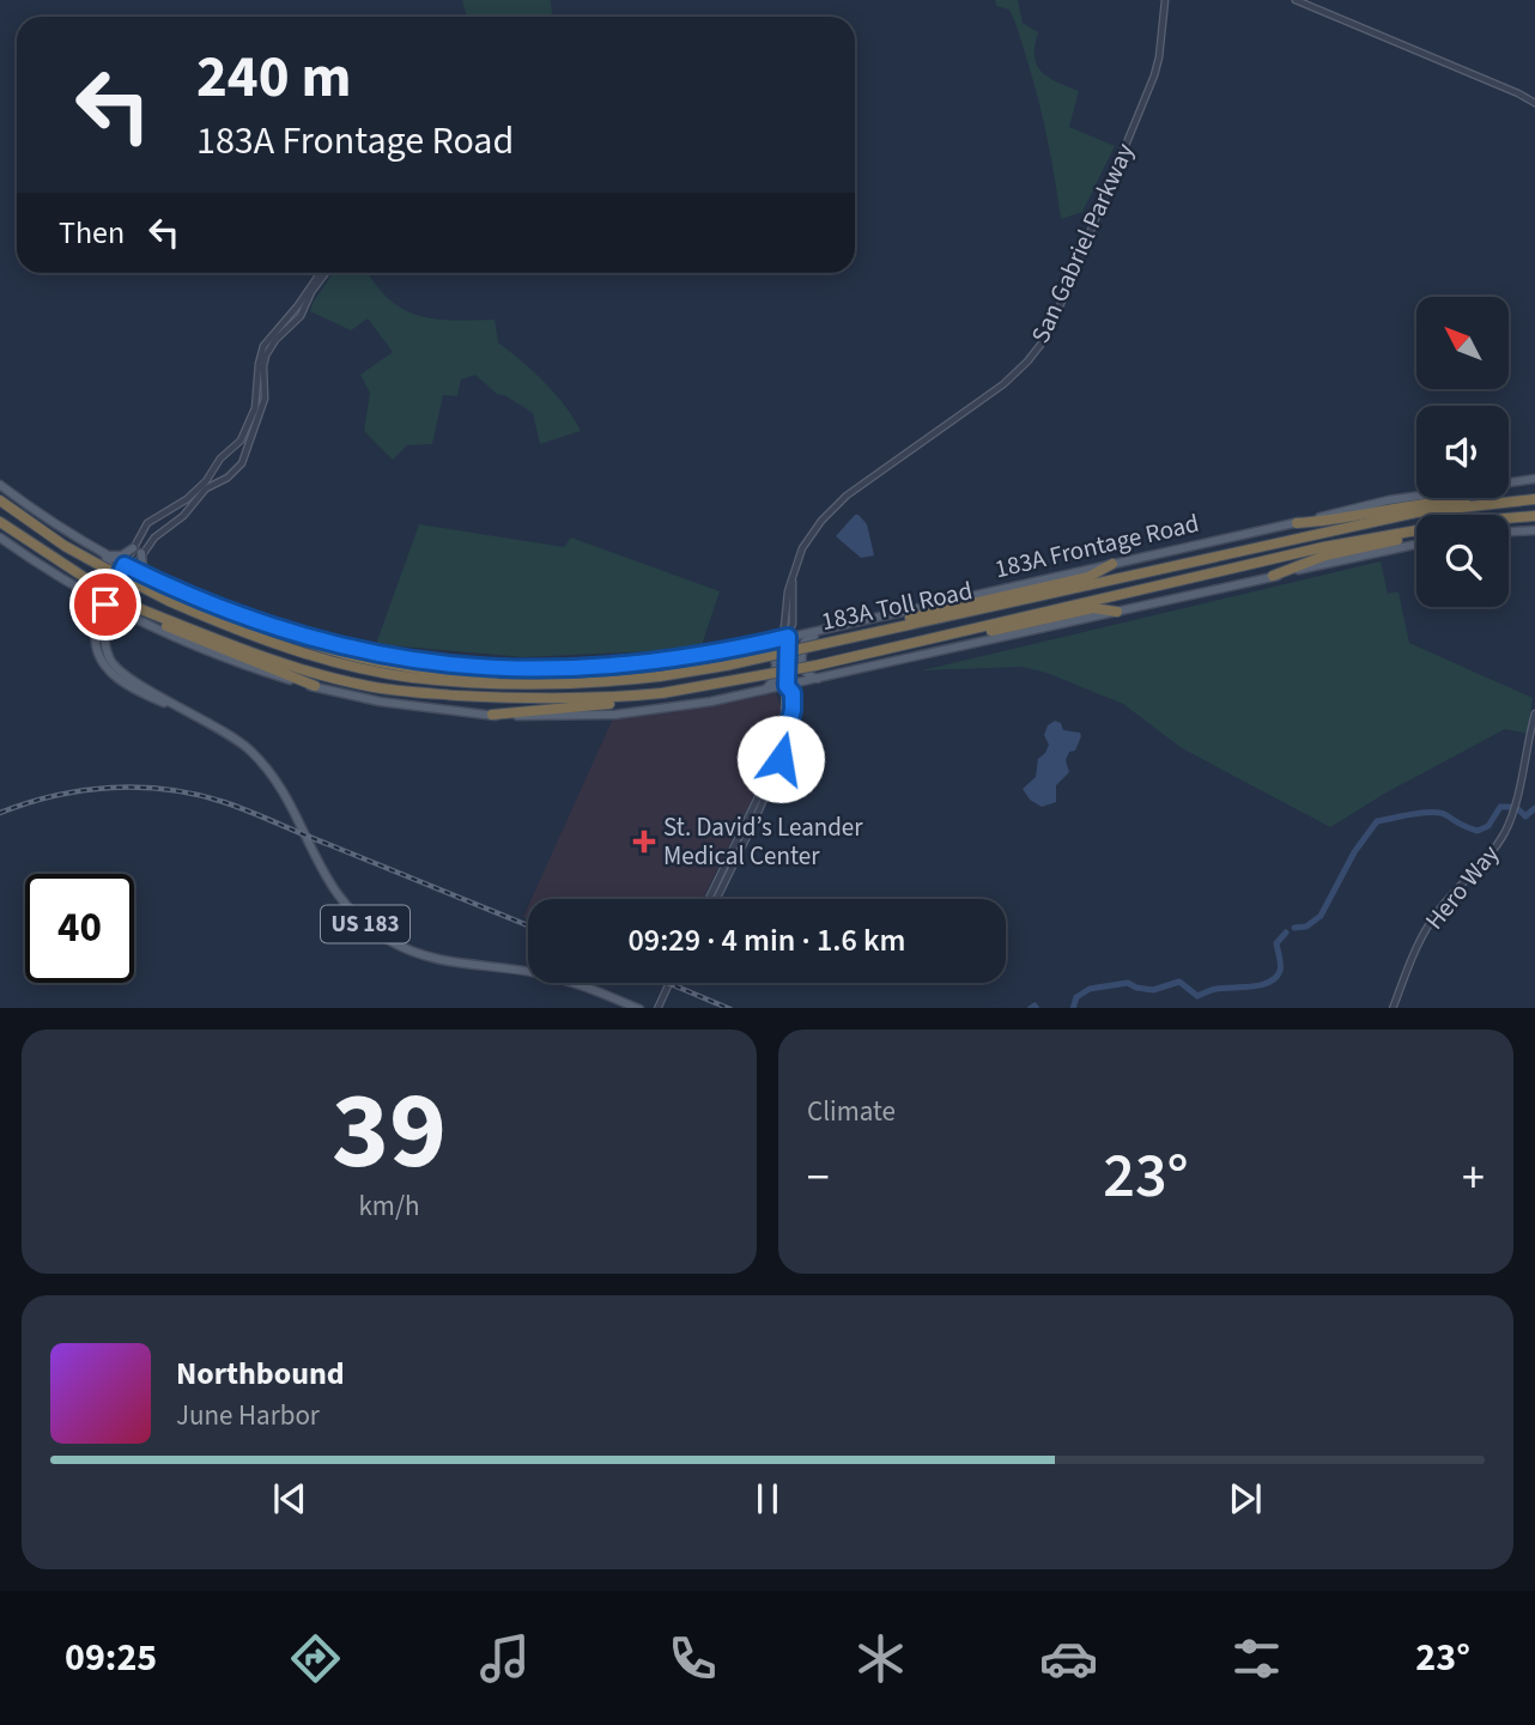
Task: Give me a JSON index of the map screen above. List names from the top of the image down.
{
  "streets": {
    "highway": ["183A Toll Road"],
    "main road": ["183A Frontage Road", "US 183"],
    "street": ["San Gabriel Parkway", "Hero Way"]
  },
  "crossings": [
    ["San Gabriel Parkway", "183A Frontage Road"]
  ],
  "places": {
    "health": ["St. David’s Leander Medical Center"]
  },
  "north": "top left",
  "page": {
    "turn": ["240 m", "183A Frontage Road"],
    "then": "Then",
    "limit": "40",
    "trip": "09:29 · 4 min · 1.6 km",
    "tile": [
      ["39", "km/h"],
      "Climate"
    ],
    "heat": ["−", "23°", "+"],
    "song": ["Northbound", "June Harbor"],
    "tabs": ["09:25", "23°"]
  }
}
